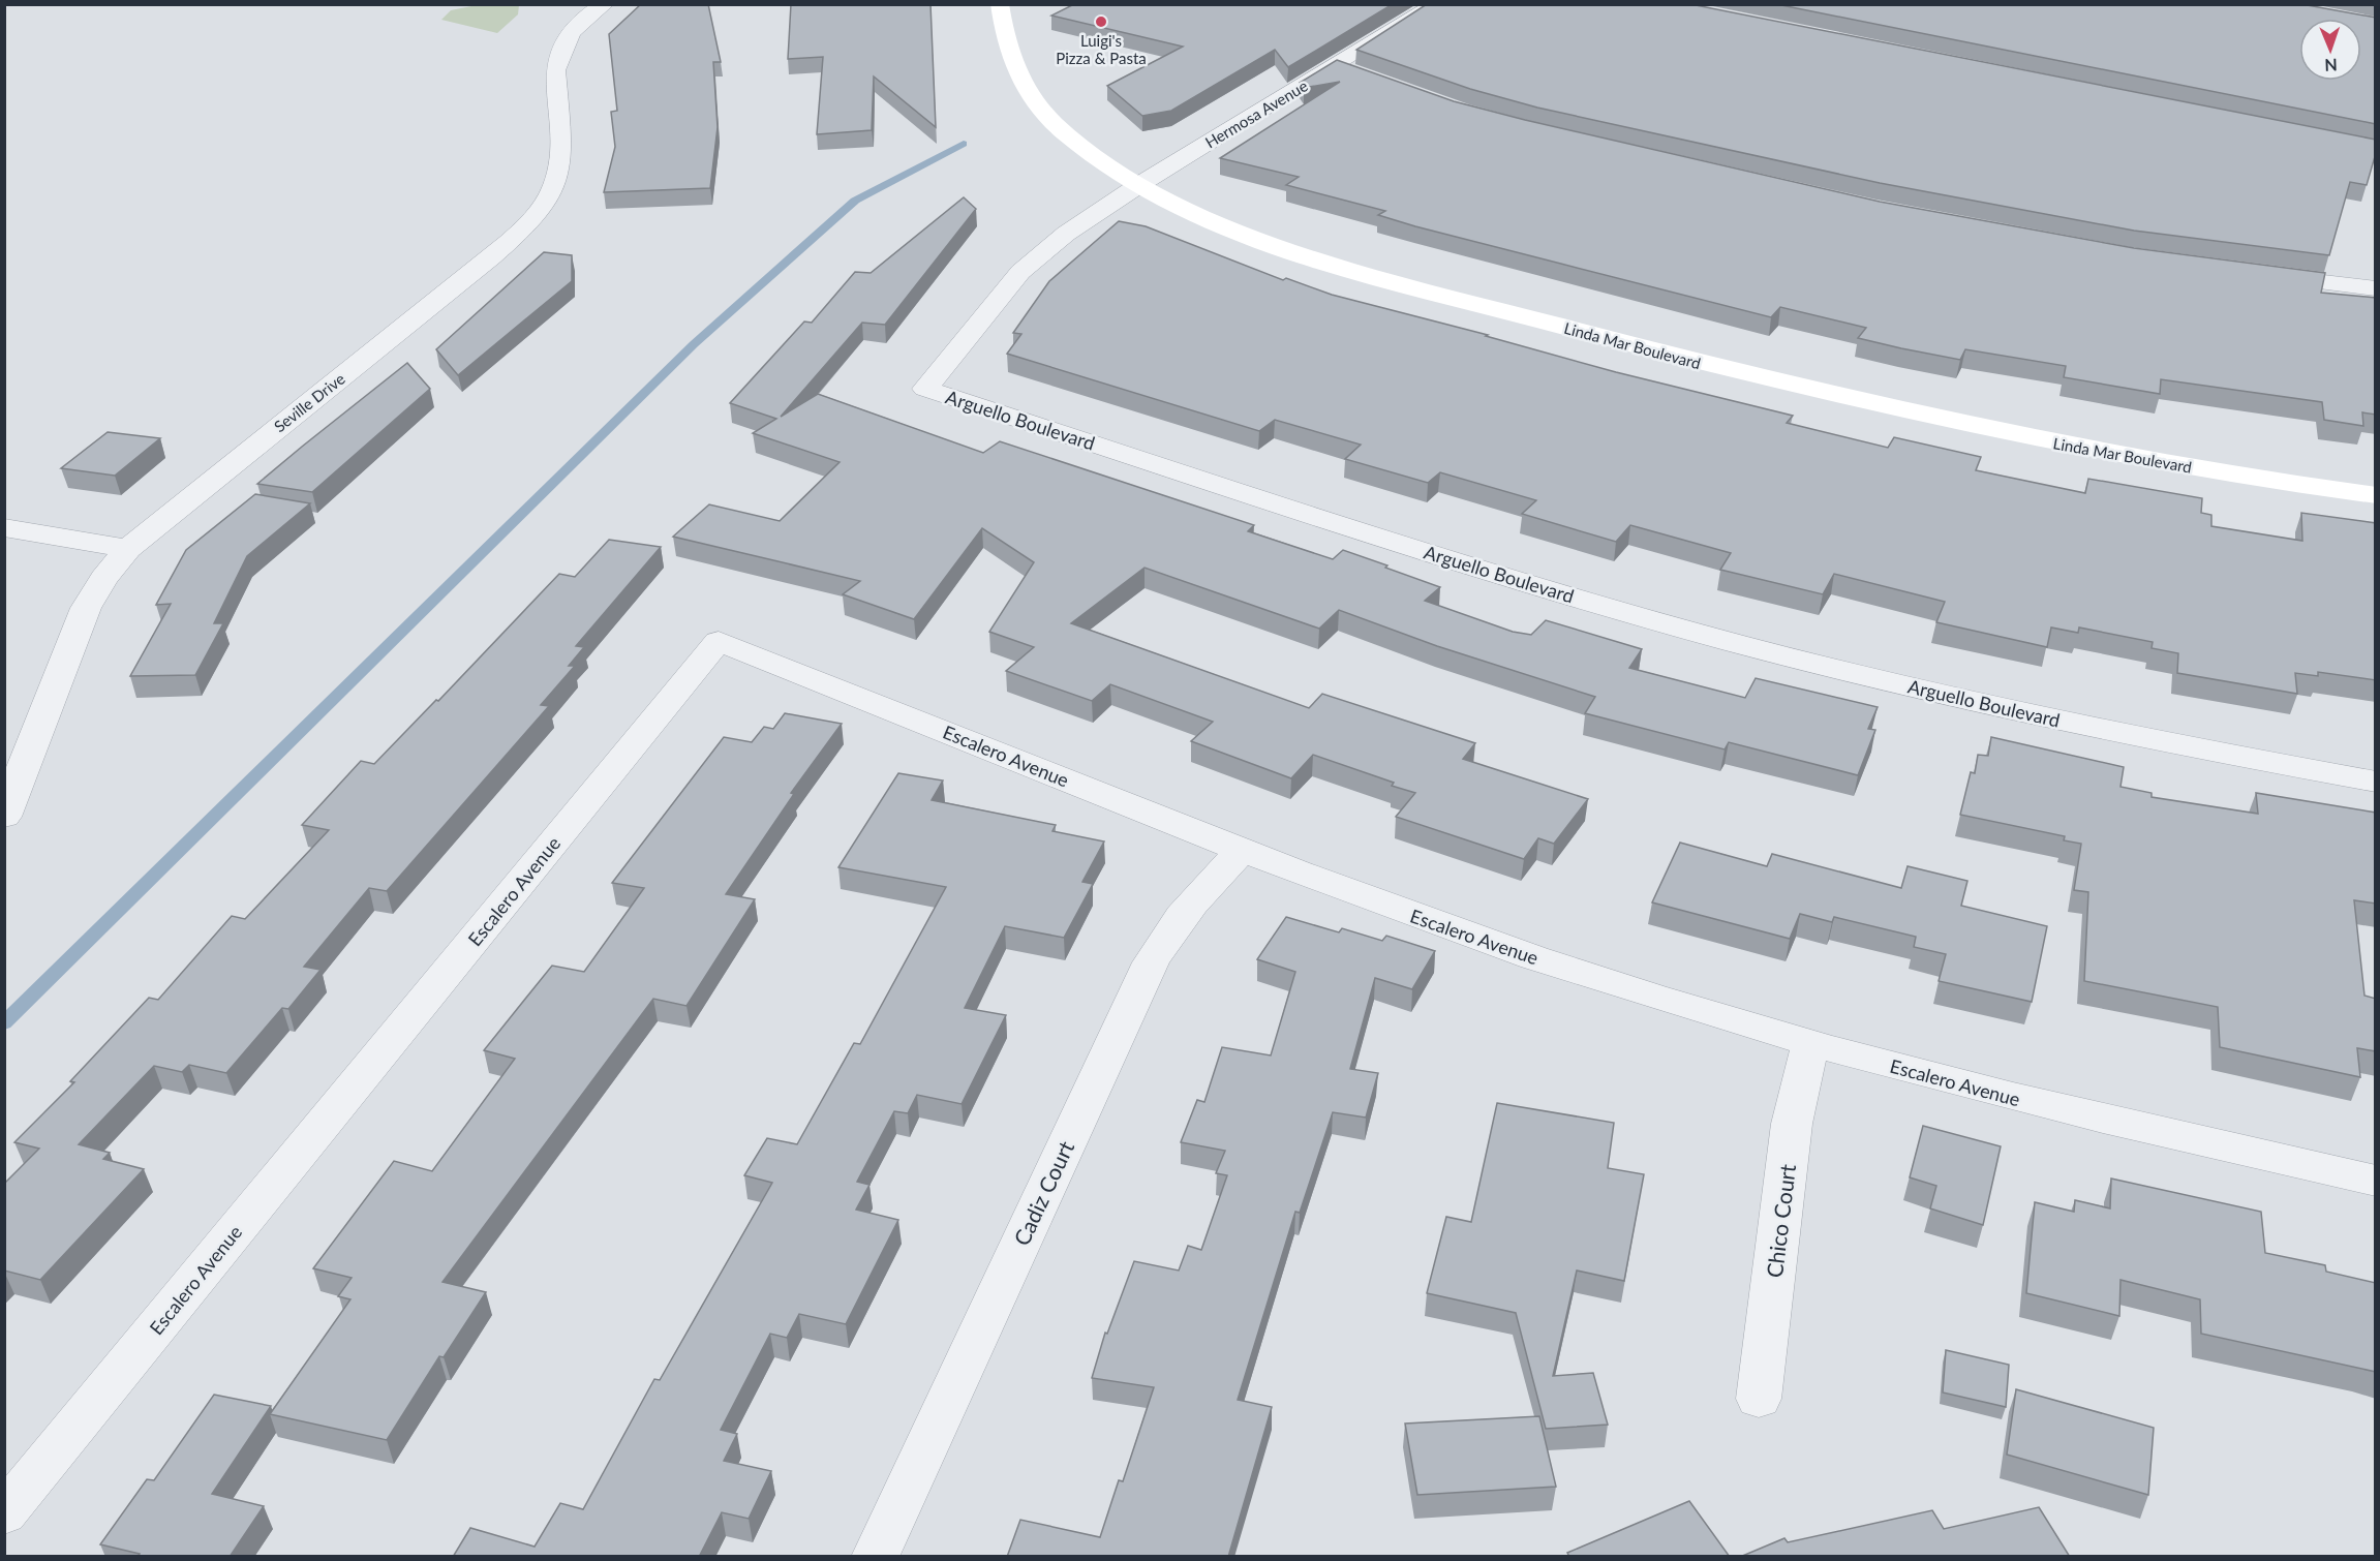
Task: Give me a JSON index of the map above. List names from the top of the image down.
{
  "streets": {
    "street": [
      "Hermosa Avenue",
      "Linda Mar Boulevard",
      "Seville Drive",
      "Arguello Boulevard",
      "Escalero Avenue",
      "Cadiz Court",
      "Chico Court"
    ]
  },
  "crossings": [
    ["Hermosa Avenue", "Linda Mar Boulevard"],
    ["Hermosa Avenue", "Arguello Boulevard"],
    ["Linda Mar Boulevard", "Arguello Boulevard"],
    ["Escalero Avenue", "Cadiz Court"],
    ["Escalero Avenue", "Chico Court"]
  ],
  "places": ["Luigi's Pizza & Pasta"],
  "north": "bottom"
}
